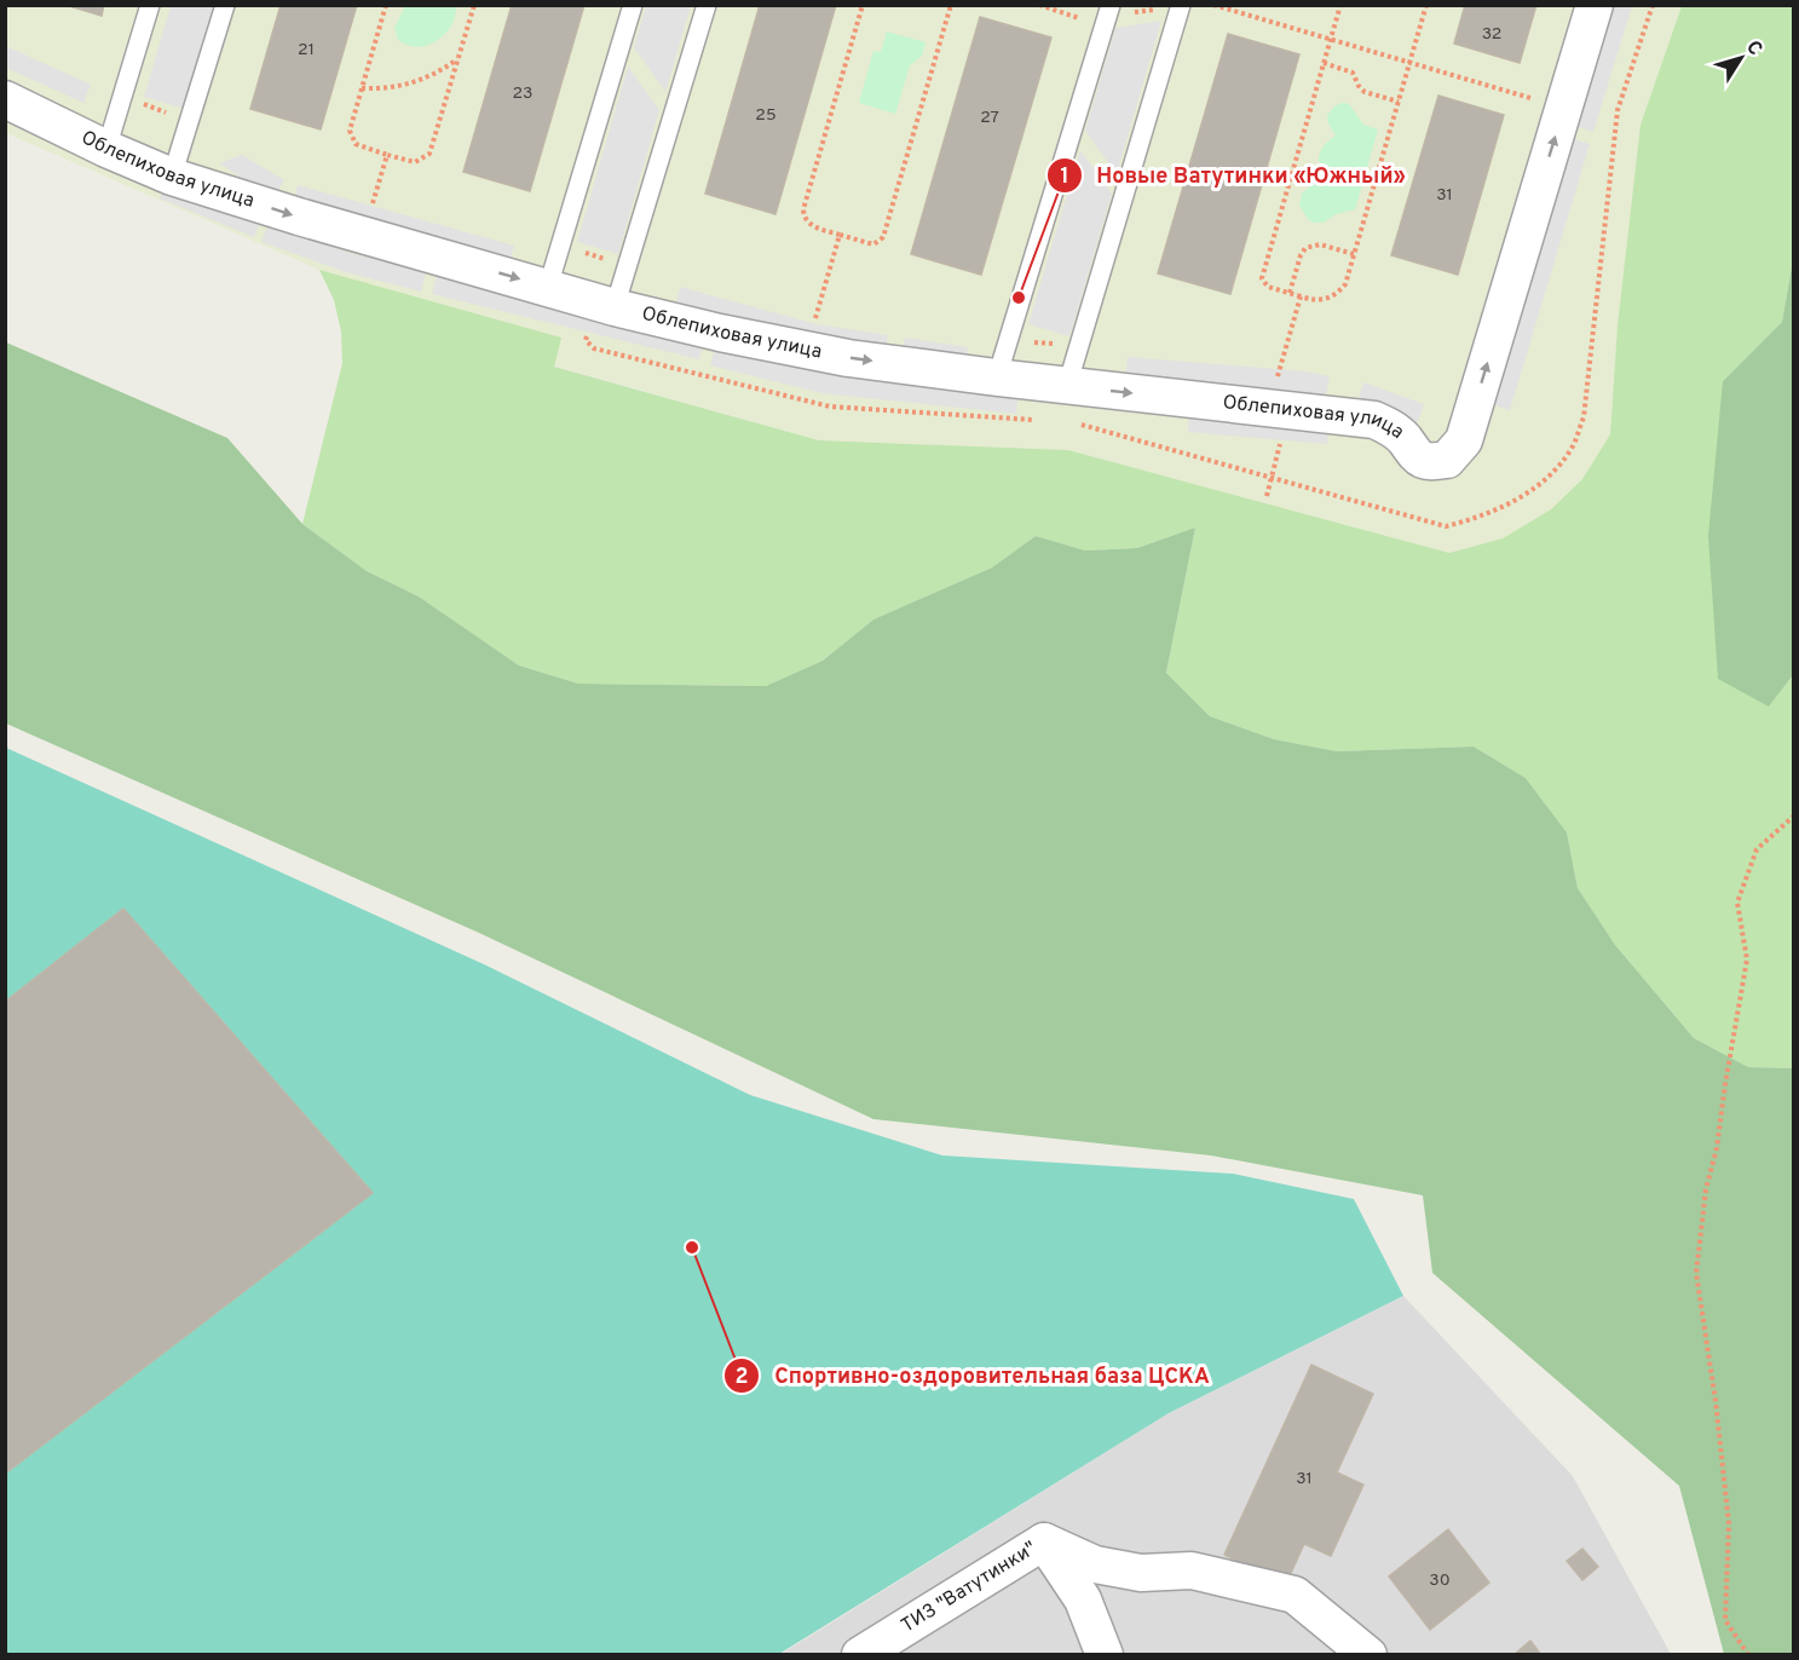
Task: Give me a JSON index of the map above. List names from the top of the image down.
{
  "streets": {
    "street": ["Облепиховая улица", "ТИЗ \"Ватутинки\""]
  },
  "places": ["Новые Ватутинки «Южный»", "Спортивно-оздоровительная база ЦСКА"],
  "house_numbers": [
    "32",
    "21",
    "23",
    "25",
    "27",
    "31",
    "31",
    "30"
  ],
  "north": "top right"
}
